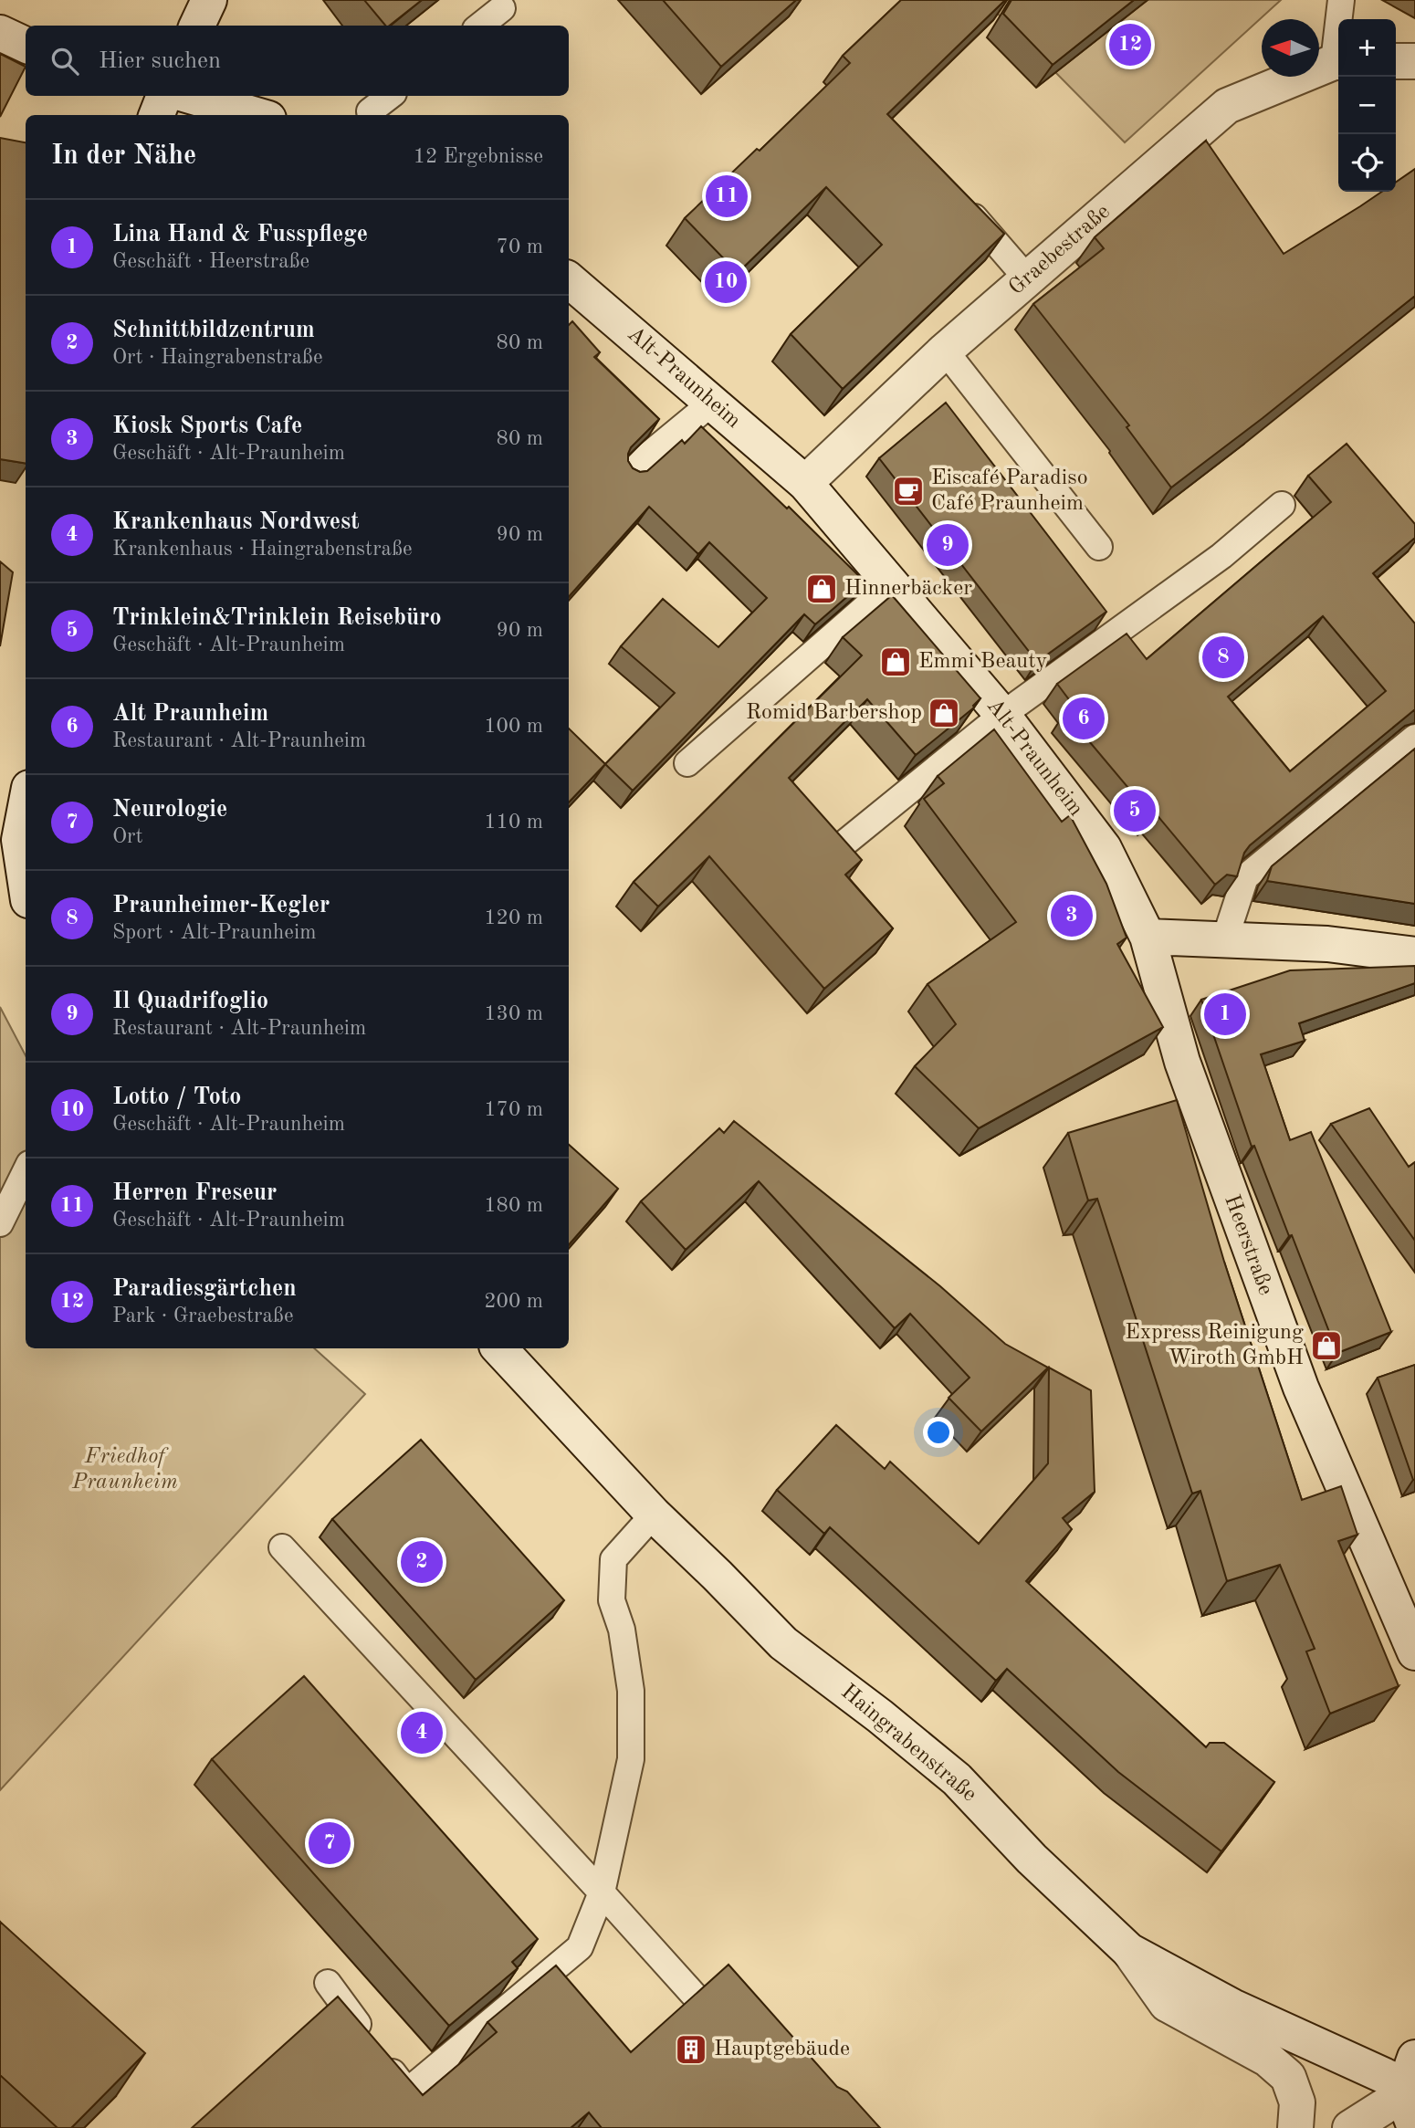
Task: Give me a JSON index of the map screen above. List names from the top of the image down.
{
  "streets": {
    "main road": [
      "Graebestraße",
      "Alt-Praunheim",
      "Heerstraße",
      "Haingrabenstraße"
    ]
  },
  "crossings": [
    ["Graebestraße", "Alt-Praunheim"],
    ["Alt-Praunheim", "Heerstraße"]
  ],
  "parks": ["Friedhof Praunheim"],
  "places": {
    "cafe": ["Eiscafé Paradiso Café Praunheim"],
    "shop": [
      "Hinnerbäcker",
      "Emmi Beauty",
      "Romid Barbershop",
      "Express Reinigung Wiroth GmbH"
    ],
    "building": ["Hauptgebäude"]
  },
  "north": "left",
  "page": {
    "map_buttons": ["+", "−"],
    "pins": [
      "12",
      "11",
      "10",
      "9",
      "8",
      "6",
      "5",
      "3",
      "1",
      "2",
      "4",
      "7"
    ],
    "search": "Hier suchen",
    "heading": ["In der Nähe", "12 Ergebnisse"],
    "list": [
      {
        "mark": "1",
        "name": "Lina Hand & Fusspflege",
        "note": "Geschäft · Heerstraße",
        "value": "70 m"
      },
      {
        "mark": "2",
        "name": "Schnittbildzentrum",
        "note": "Ort · Haingrabenstraße",
        "value": "80 m"
      },
      {
        "mark": "3",
        "name": "Kiosk Sports Cafe",
        "note": "Geschäft · Alt-Praunheim",
        "value": "80 m"
      },
      {
        "mark": "4",
        "name": "Krankenhaus Nordwest",
        "note": "Krankenhaus · Haingrabenstraße",
        "value": "90 m"
      },
      {
        "mark": "5",
        "name": "Trinklein&Trinklein Reisebüro",
        "note": "Geschäft · Alt-Praunheim",
        "value": "90 m"
      },
      {
        "mark": "6",
        "name": "Alt Praunheim",
        "note": "Restaurant · Alt-Praunheim",
        "value": "100 m"
      },
      {
        "mark": "7",
        "name": "Neurologie",
        "note": "Ort",
        "value": "110 m"
      },
      {
        "mark": "8",
        "name": "Praunheimer-Kegler",
        "note": "Sport · Alt-Praunheim",
        "value": "120 m"
      },
      {
        "mark": "9",
        "name": "Il Quadrifoglio",
        "note": "Restaurant · Alt-Praunheim",
        "value": "130 m"
      },
      {
        "mark": "10",
        "name": "Lotto / Toto",
        "note": "Geschäft · Alt-Praunheim",
        "value": "170 m"
      },
      {
        "mark": "11",
        "name": "Herren Freseur",
        "note": "Geschäft · Alt-Praunheim",
        "value": "180 m"
      },
      {
        "mark": "12",
        "name": "Paradiesgärtchen",
        "note": "Park · Graebestraße",
        "value": "200 m"
      }
    ]
  }
}
